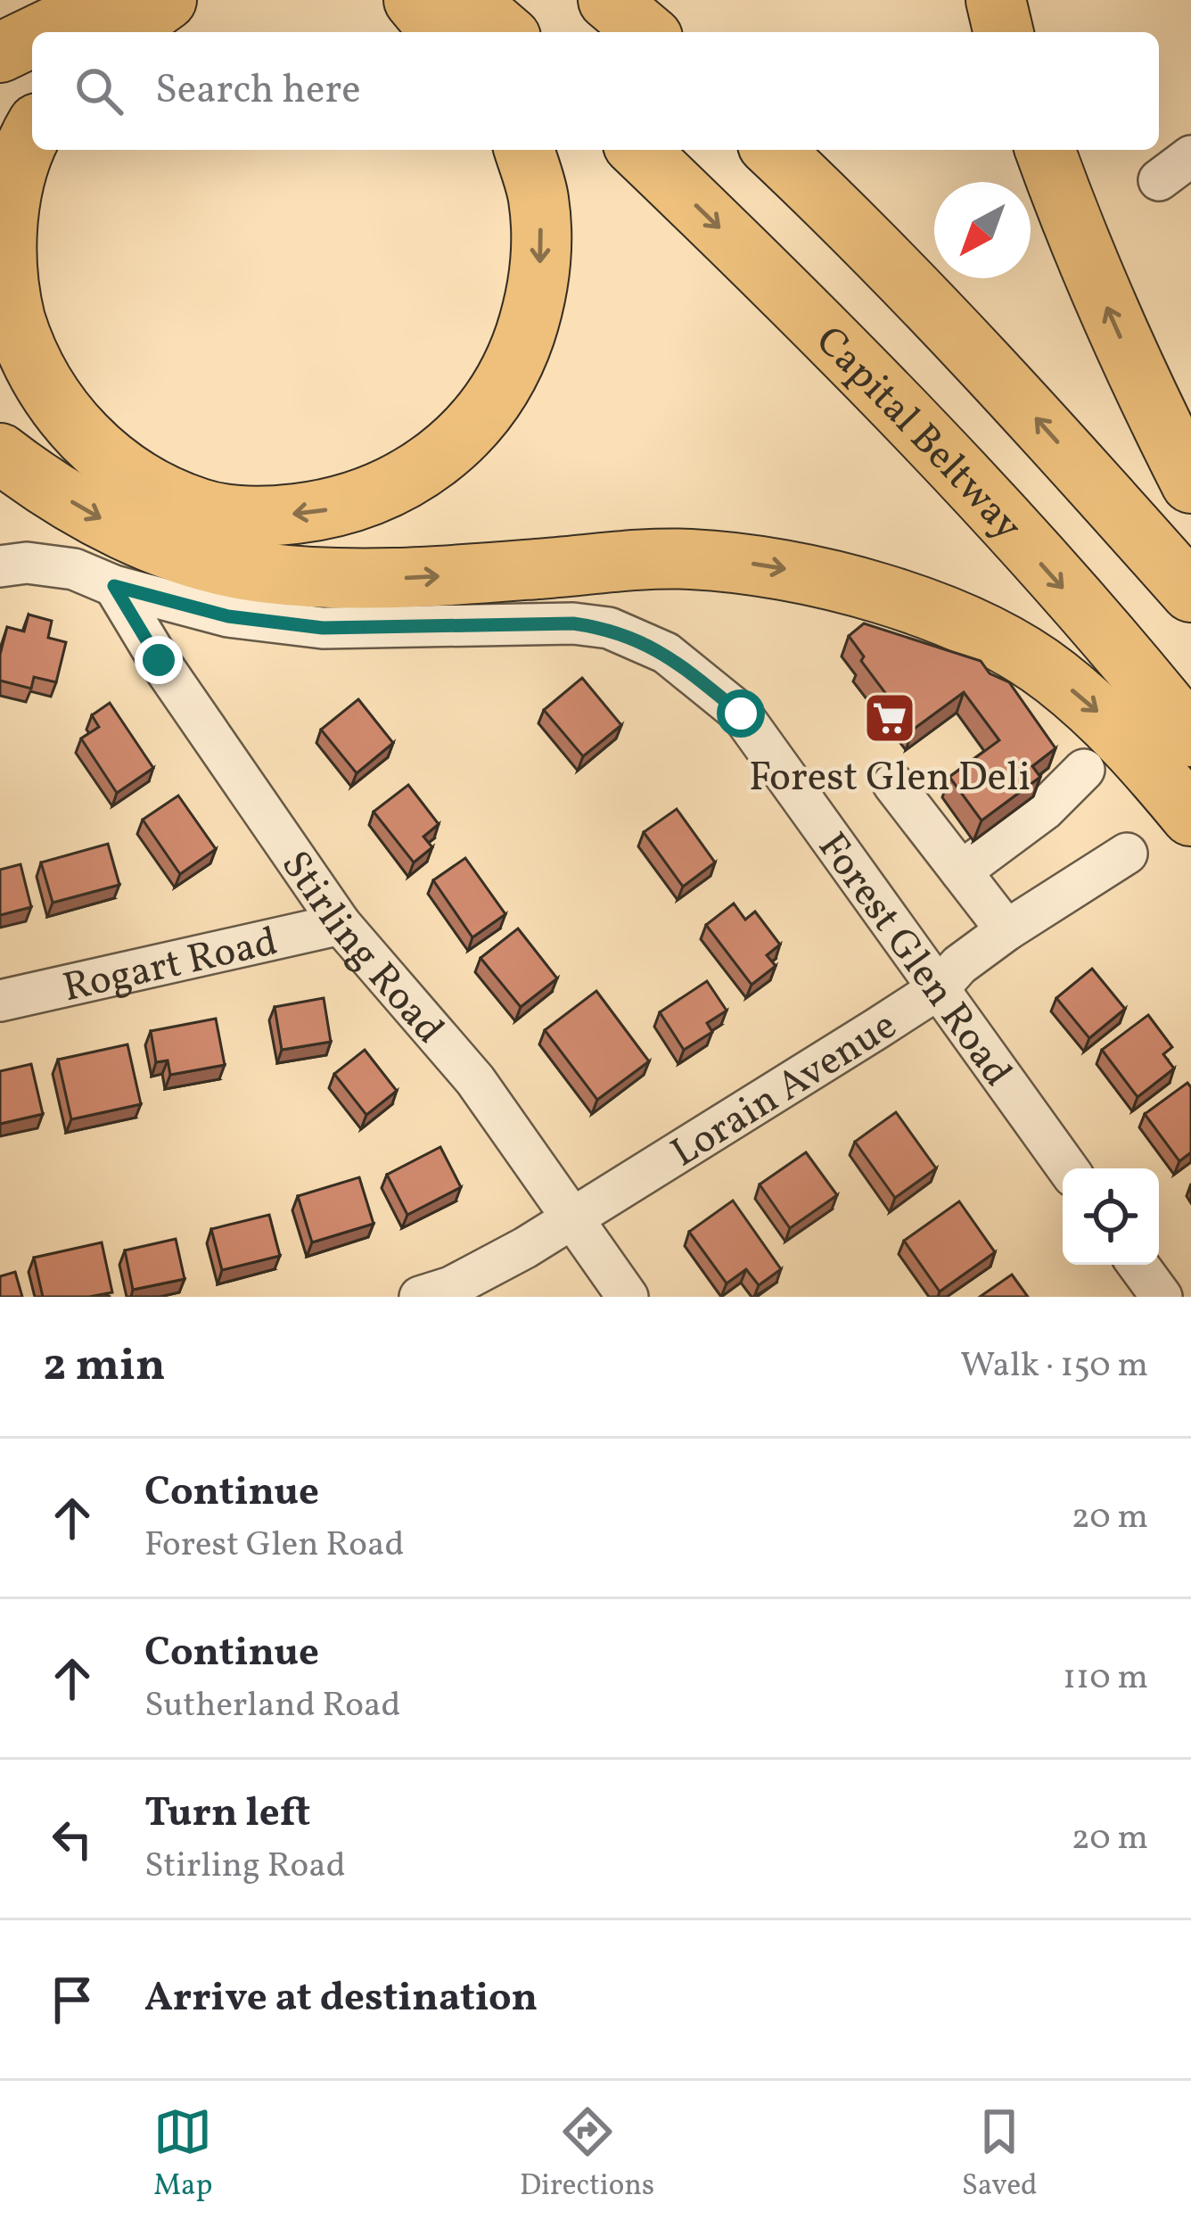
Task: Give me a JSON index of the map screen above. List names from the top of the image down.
{
  "streets": {
    "highway": ["Capital Beltway"],
    "street": [
      "Stirling Road",
      "Forest Glen Road",
      "Rogart Road",
      "Lorain Avenue"
    ]
  },
  "crossings": [
    ["Stirling Road", "Forest Glen Road"],
    ["Stirling Road", "Rogart Road"],
    ["Stirling Road", "Lorain Avenue"],
    ["Forest Glen Road", "Lorain Avenue"]
  ],
  "places": {
    "supermarket": ["Forest Glen Deli"]
  },
  "north": "bottom left",
  "page": {
    "search": "Search here",
    "heading": ["2 min", "Walk · 150 m"],
    "list": [
      ["Continue", "Forest Glen Road", "20 m"],
      ["Continue", "Sutherland Road", "110 m"],
      ["Turn left", "Stirling Road", "20 m"],
      "Arrive at destination"
    ],
    "nav": ["Map", "Directions", "Saved"]
  }
}
